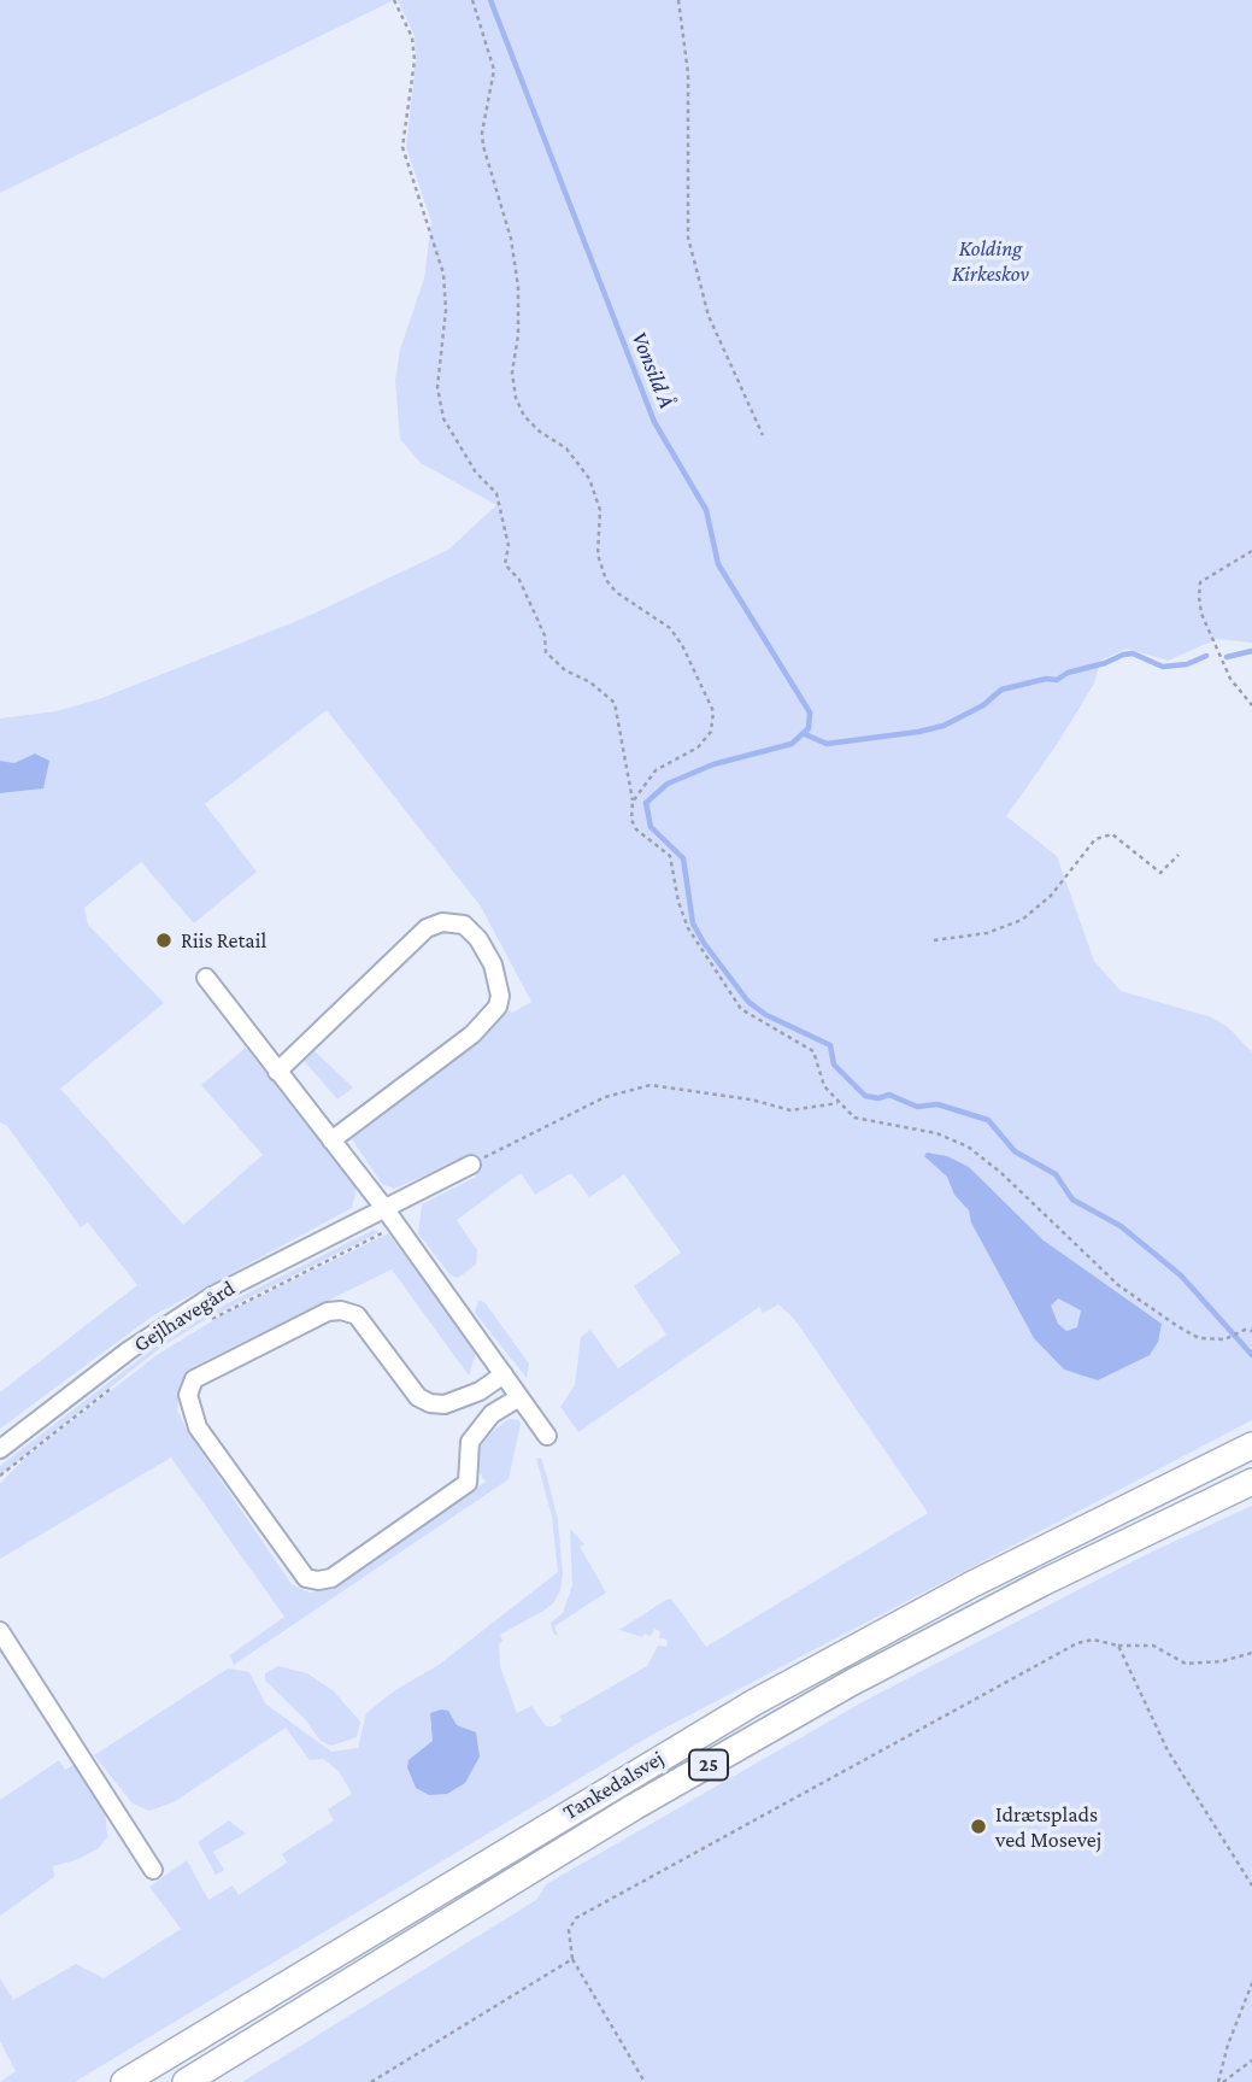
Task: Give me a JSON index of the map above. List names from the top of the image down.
{
  "streets": {
    "highway": ["25", "Tankedalsvej"],
    "street": ["Gejlhavegård"]
  },
  "water": ["Vonsild Å"],
  "parks": ["Kolding Kirkeskov"],
  "places": ["Riis Retail", "Idrætsplads ved Mosevej"]
}
